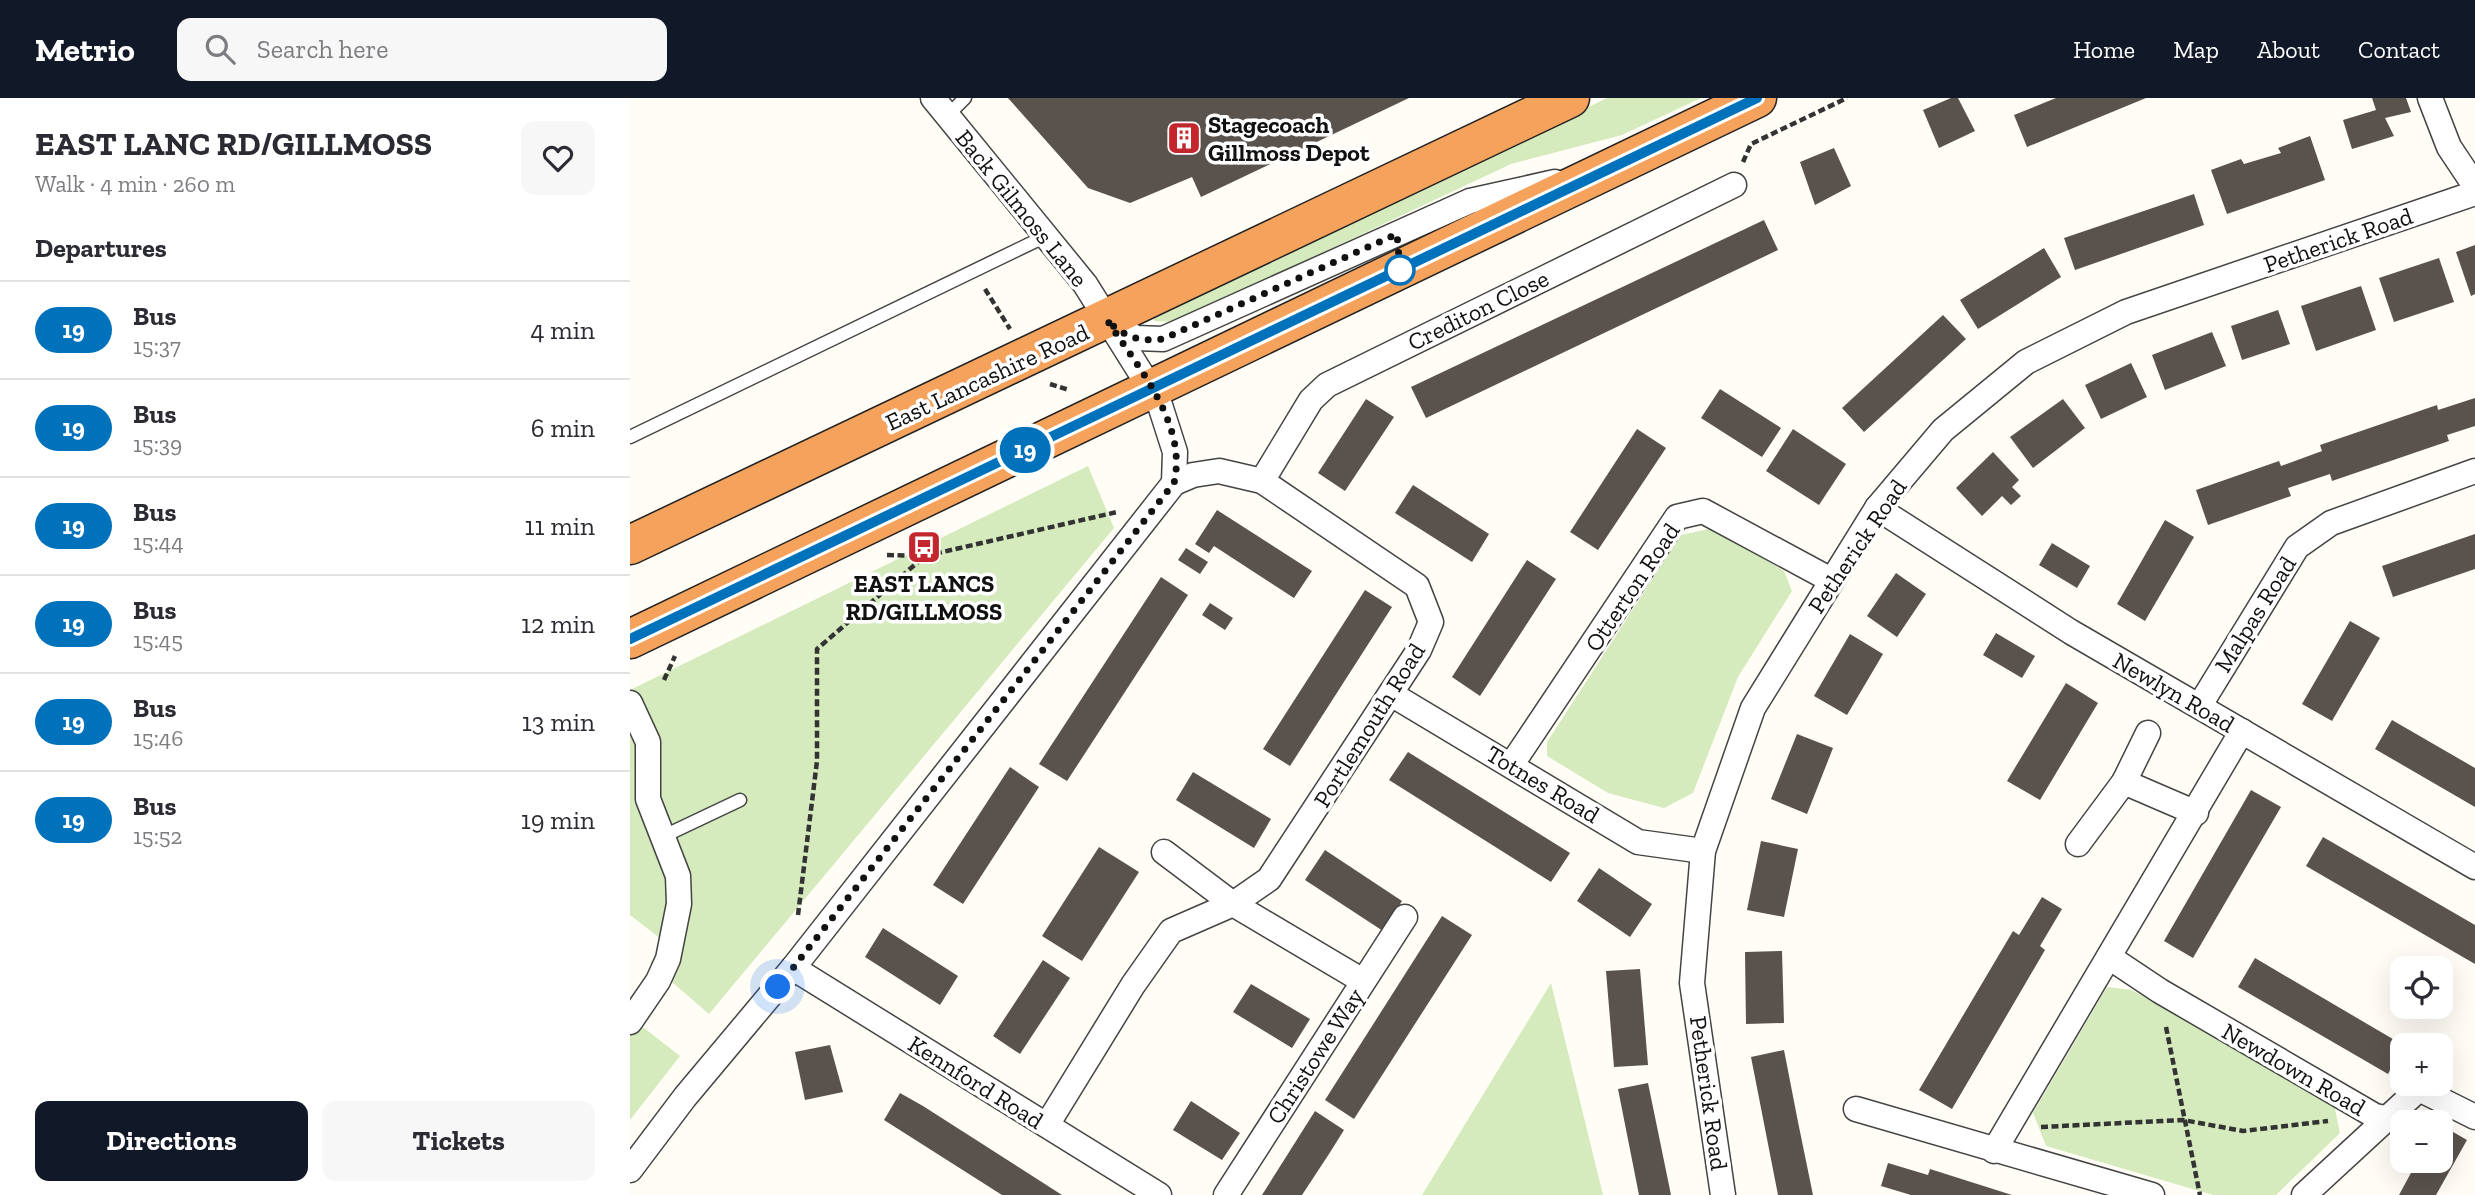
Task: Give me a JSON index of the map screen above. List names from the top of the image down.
{
  "streets": {
    "highway": ["East Lancashire Road"],
    "street": [
      "Back Gilmoss Lane",
      "Petherick Road",
      "Crediton Close",
      "Otterton Road",
      "Malpas Road",
      "Newlyn Road",
      "Portlemouth Road",
      "Totnes Road",
      "Christowe Way",
      "Newdown Road",
      "Kennford Road"
    ]
  },
  "crossings": [
    ["Back Gilmoss Lane", "East Lancashire Road"],
    ["Back Gilmoss Lane", "Portlemouth Road"],
    ["Petherick Road", "Otterton Road"],
    ["Petherick Road", "Newlyn Road"],
    ["Petherick Road", "Totnes Road"],
    ["Crediton Close", "Portlemouth Road"],
    ["Otterton Road", "Totnes Road"],
    ["Malpas Road", "Newlyn Road"],
    ["Portlemouth Road", "Totnes Road"],
    ["Portlemouth Road", "Kennford Road"]
  ],
  "places": {
    "building": ["Stagecoach Gillmoss Depot"],
    "bus stop": ["EAST LANCS RD/GILLMOSS"]
  },
  "lines": ["bus line 19"],
  "page": {
    "header": "Metrio",
    "search": "Search here",
    "nav": [
      "Home",
      "Map",
      "About",
      "Contact"
    ],
    "heading": [
      ["EAST LANC RD/GILLMOSS", "Walk · 4 min · 260 m"],
      "Departures"
    ],
    "on_map": "19",
    "list": [
      {
        "mark": "19",
        "name": "Bus",
        "note": "15:37",
        "value": "4 min"
      },
      {
        "mark": "19",
        "name": "Bus",
        "note": "15:39",
        "value": "6 min"
      },
      {
        "mark": "19",
        "name": "Bus",
        "note": "15:44",
        "value": "11 min"
      },
      {
        "mark": "19",
        "name": "Bus",
        "note": "15:45",
        "value": "12 min"
      },
      {
        "mark": "19",
        "name": "Bus",
        "note": "15:46",
        "value": "13 min"
      },
      {
        "mark": "19",
        "name": "Bus",
        "note": "15:52",
        "value": "19 min"
      }
    ],
    "map_buttons": ["+", "−"],
    "buttons": ["Directions", "Tickets"]
  }
}
